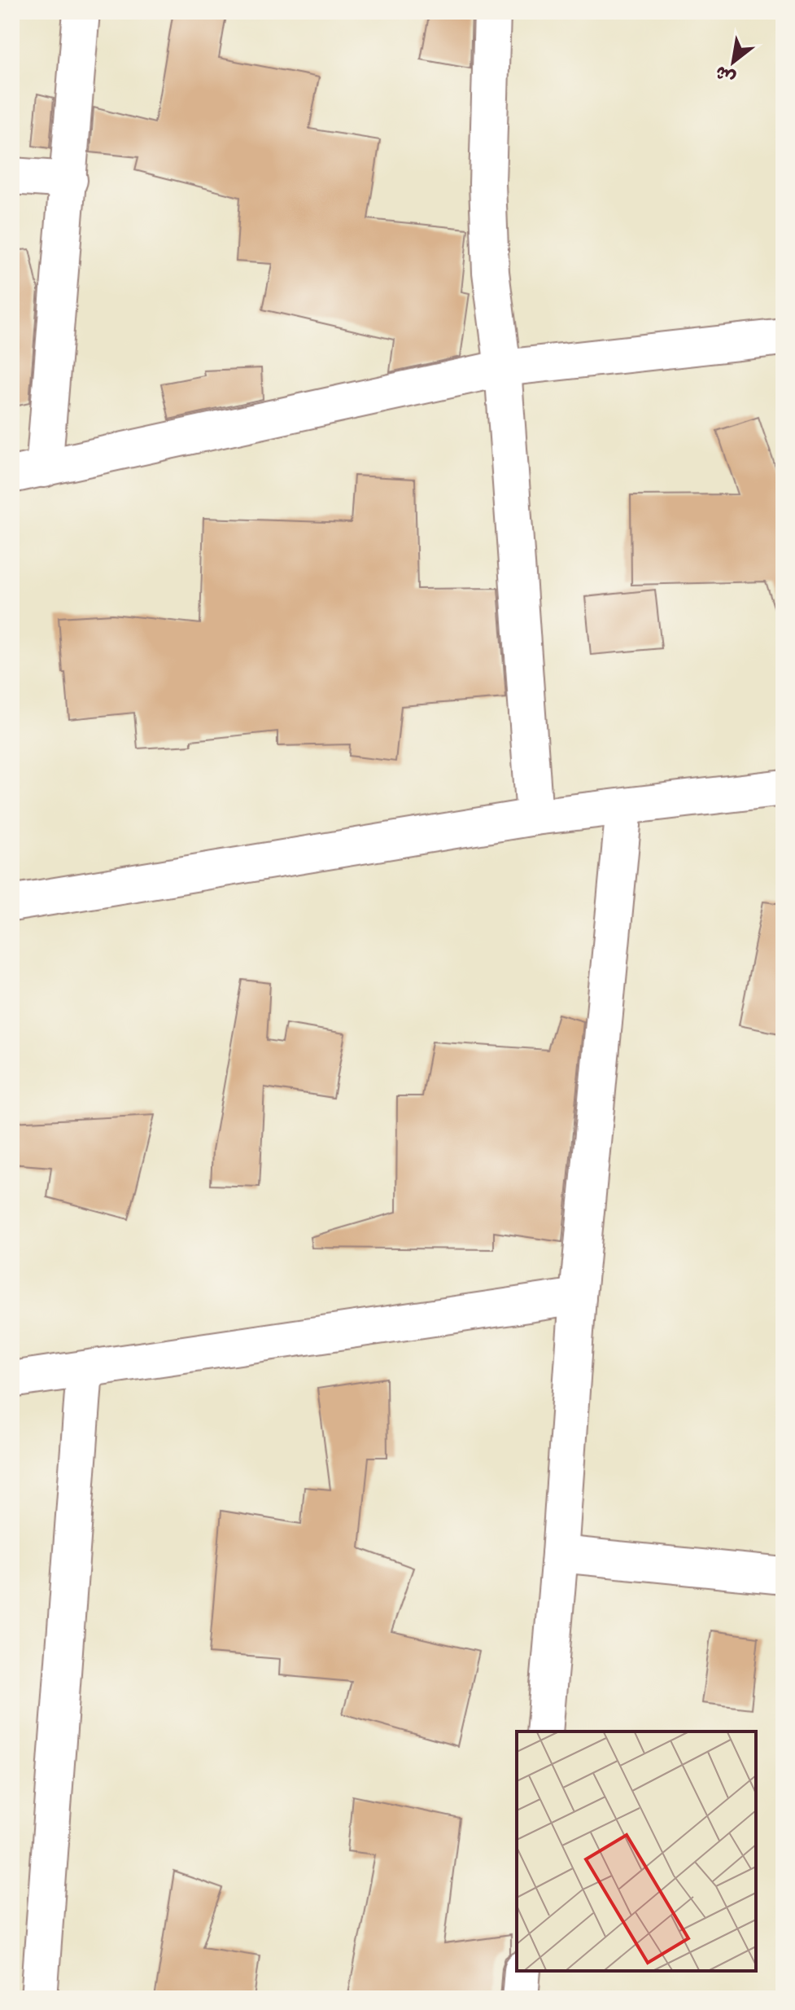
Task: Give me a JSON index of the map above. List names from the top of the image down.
{
  "north": "bottom left"
}
